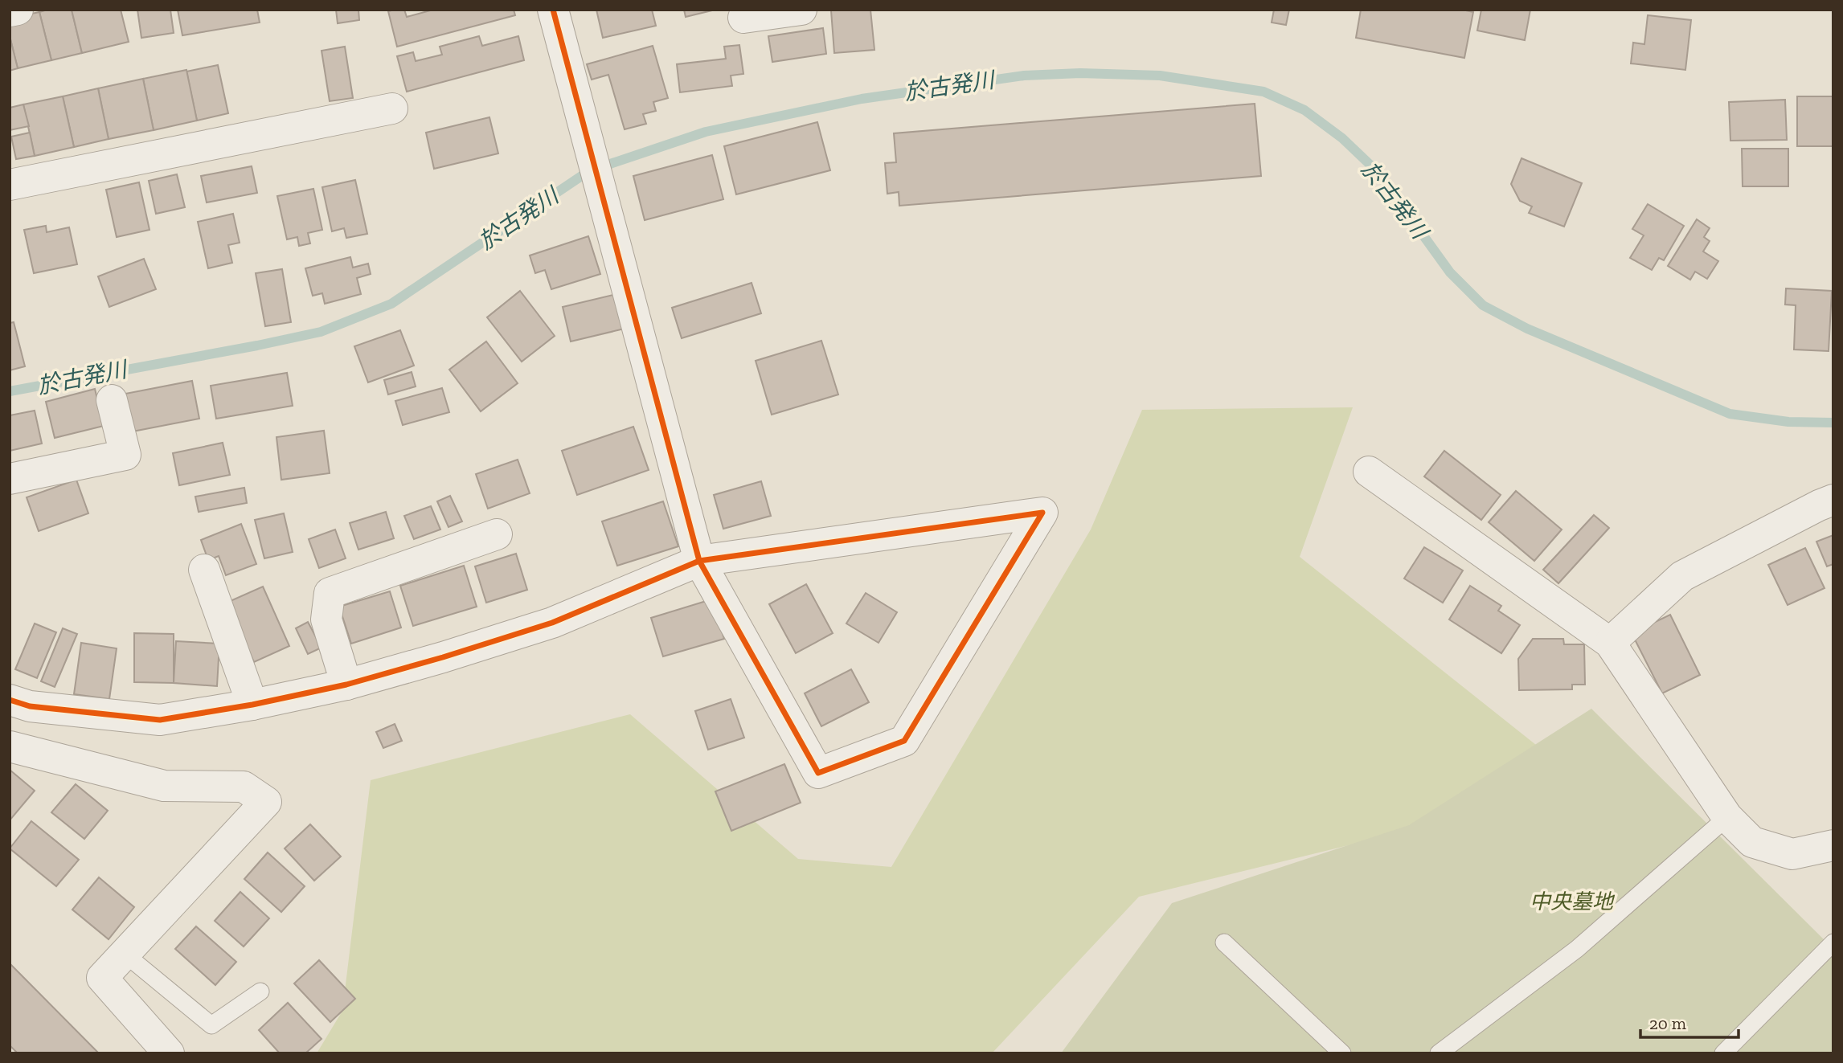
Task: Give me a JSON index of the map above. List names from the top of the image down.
{
  "water": ["於古発川"],
  "parks": ["中央墓地"],
  "scale_bar": "20 m"
}
